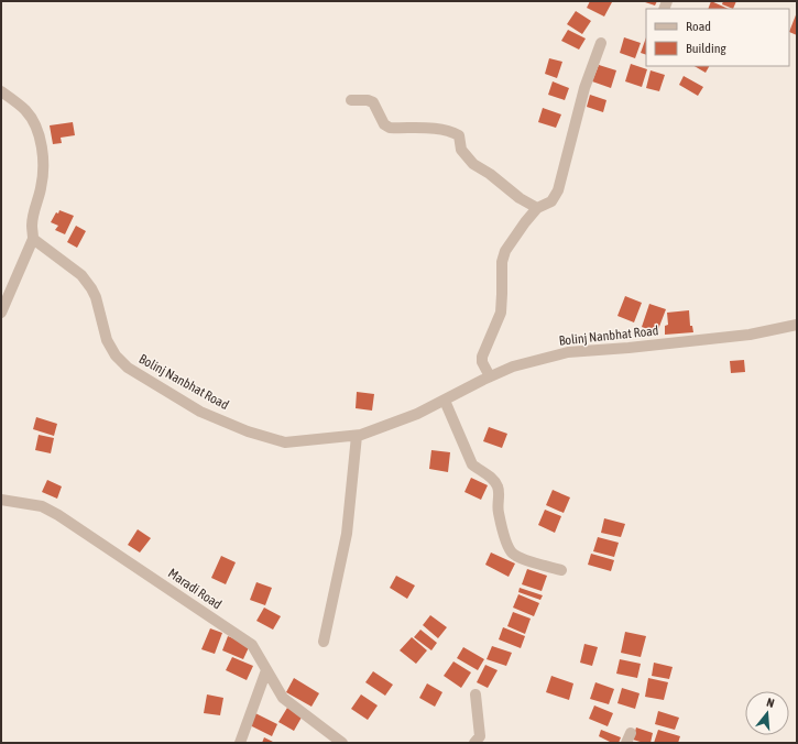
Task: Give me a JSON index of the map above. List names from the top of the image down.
{
  "streets": {
    "street": ["Bolinj Nanbhat Road", "Maradi Road"]
  },
  "legend": ["Road", "Building"],
  "north": "top"
}
